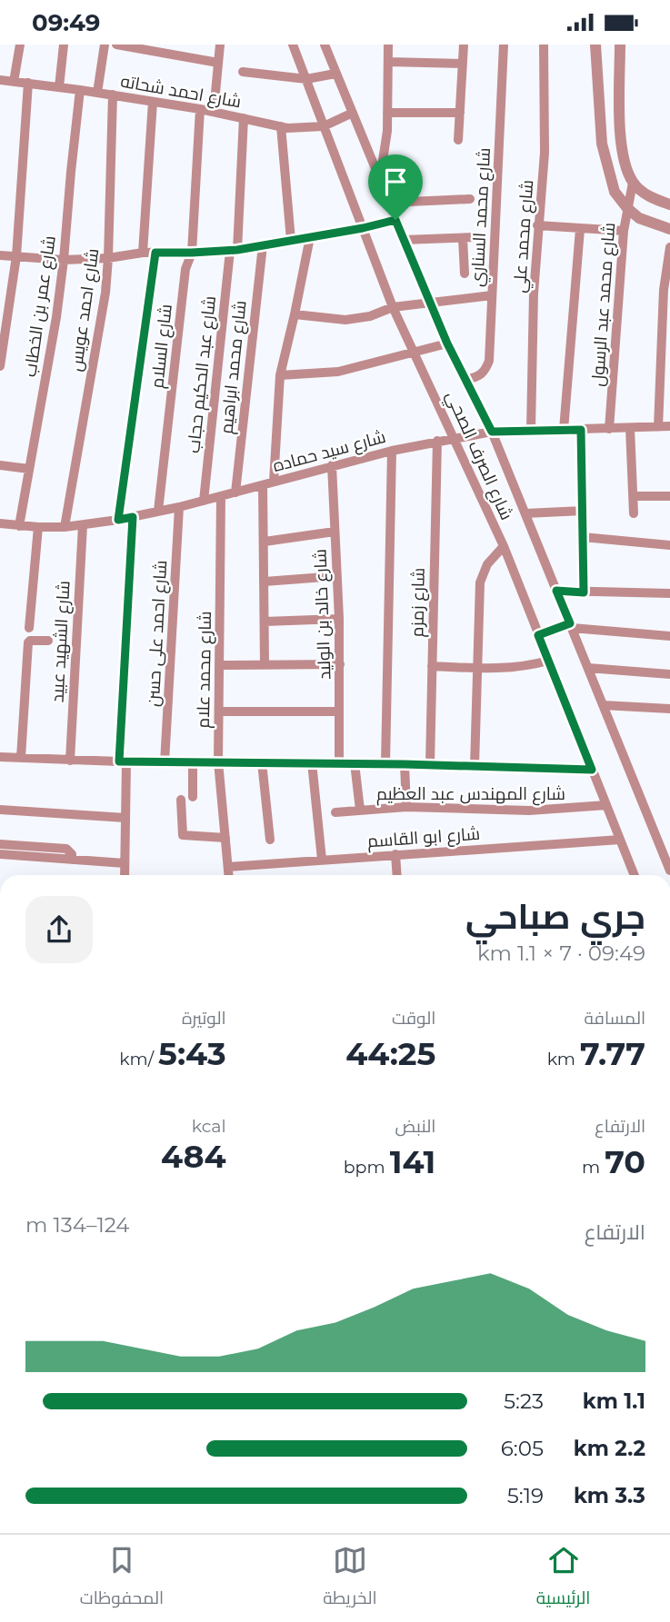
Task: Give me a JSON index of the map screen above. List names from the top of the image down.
{
  "streets": {
    "street": [
      "شارع احمد شحاته",
      "شارع محمد السناري",
      "شارع محمد علي",
      "شارع محمد عبد الرسول",
      "شارع عمر بن الخطاب",
      "شارع احمد عويس",
      "شارع السلام",
      "شارع محمد ابراهيم",
      "شارع عبد الحكيم حجاب",
      "شارع سيد حماده",
      "شارع الصرف الصحي",
      "شارع زمزم",
      "شارع خالد بن الوليد",
      "شارع احمد على حسن",
      "شارع الشهيد عبيد",
      "شارع محمد علام",
      "شارع المهندس عبد العظيم",
      "شارع ابو القاسم"
    ]
  },
  "crossings": [
    ["شارع احمد شحاته", "شارع عمر بن الخطاب"],
    ["شارع احمد شحاته", "شارع احمد عويس"],
    ["شارع احمد شحاته", "شارع السلام"],
    ["شارع احمد شحاته", "شارع عبد الحكيم حجاب"],
    ["شارع احمد شحاته", "شارع الصرف الصحي"],
    ["شارع محمد السناري", "شارع الصرف الصحي"],
    ["شارع محمد علي", "شارع سيد حماده"],
    ["شارع محمد عبد الرسول", "شارع سيد حماده"],
    ["شارع عمر بن الخطاب", "شارع سيد حماده"],
    ["شارع احمد عويس", "شارع سيد حماده"],
    ["شارع السلام", "شارع سيد حماده"],
    ["شارع محمد ابراهيم", "شارع سيد حماده"],
    ["شارع عبد الحكيم حجاب", "شارع سيد حماده"],
    ["شارع سيد حماده", "شارع الصرف الصحي"],
    ["شارع سيد حماده", "شارع زمزم"],
    ["شارع سيد حماده", "شارع خالد بن الوليد"],
    ["شارع سيد حماده", "شارع احمد على حسن"],
    ["شارع سيد حماده", "شارع الشهيد عبيد"],
    ["شارع سيد حماده", "شارع محمد علام"],
    ["شارع الصرف الصحي", "شارع المهندس عبد العظيم"],
    ["شارع الصرف الصحي", "شارع ابو القاسم"],
    ["شارع محمد علام", "شارع ابو القاسم"]
  ],
  "page": {
    "status": "09:49",
    "heading": ["جري صباحي", "09:49 · 7 × 1.1 km"],
    "stats": [
      ["المسافة", "7.77 km"],
      ["الوقت", "44:25"],
      ["الوتيرة", "5:43 /km"],
      ["الارتفاع", "70 m"],
      ["النبض", "141 bpm"],
      ["kcal", "484"]
    ],
    "chart": ["الارتفاع", "124–134 m"],
    "list": [
      {
        "name": "1.1 km",
        "note": "5:23"
      },
      {
        "name": "2.2 km",
        "note": "6:05"
      },
      {
        "name": "3.3 km",
        "note": "5:19"
      }
    ],
    "tabs": ["الرئيسية", "الخريطة", "المحفوظات"]
  }
}
